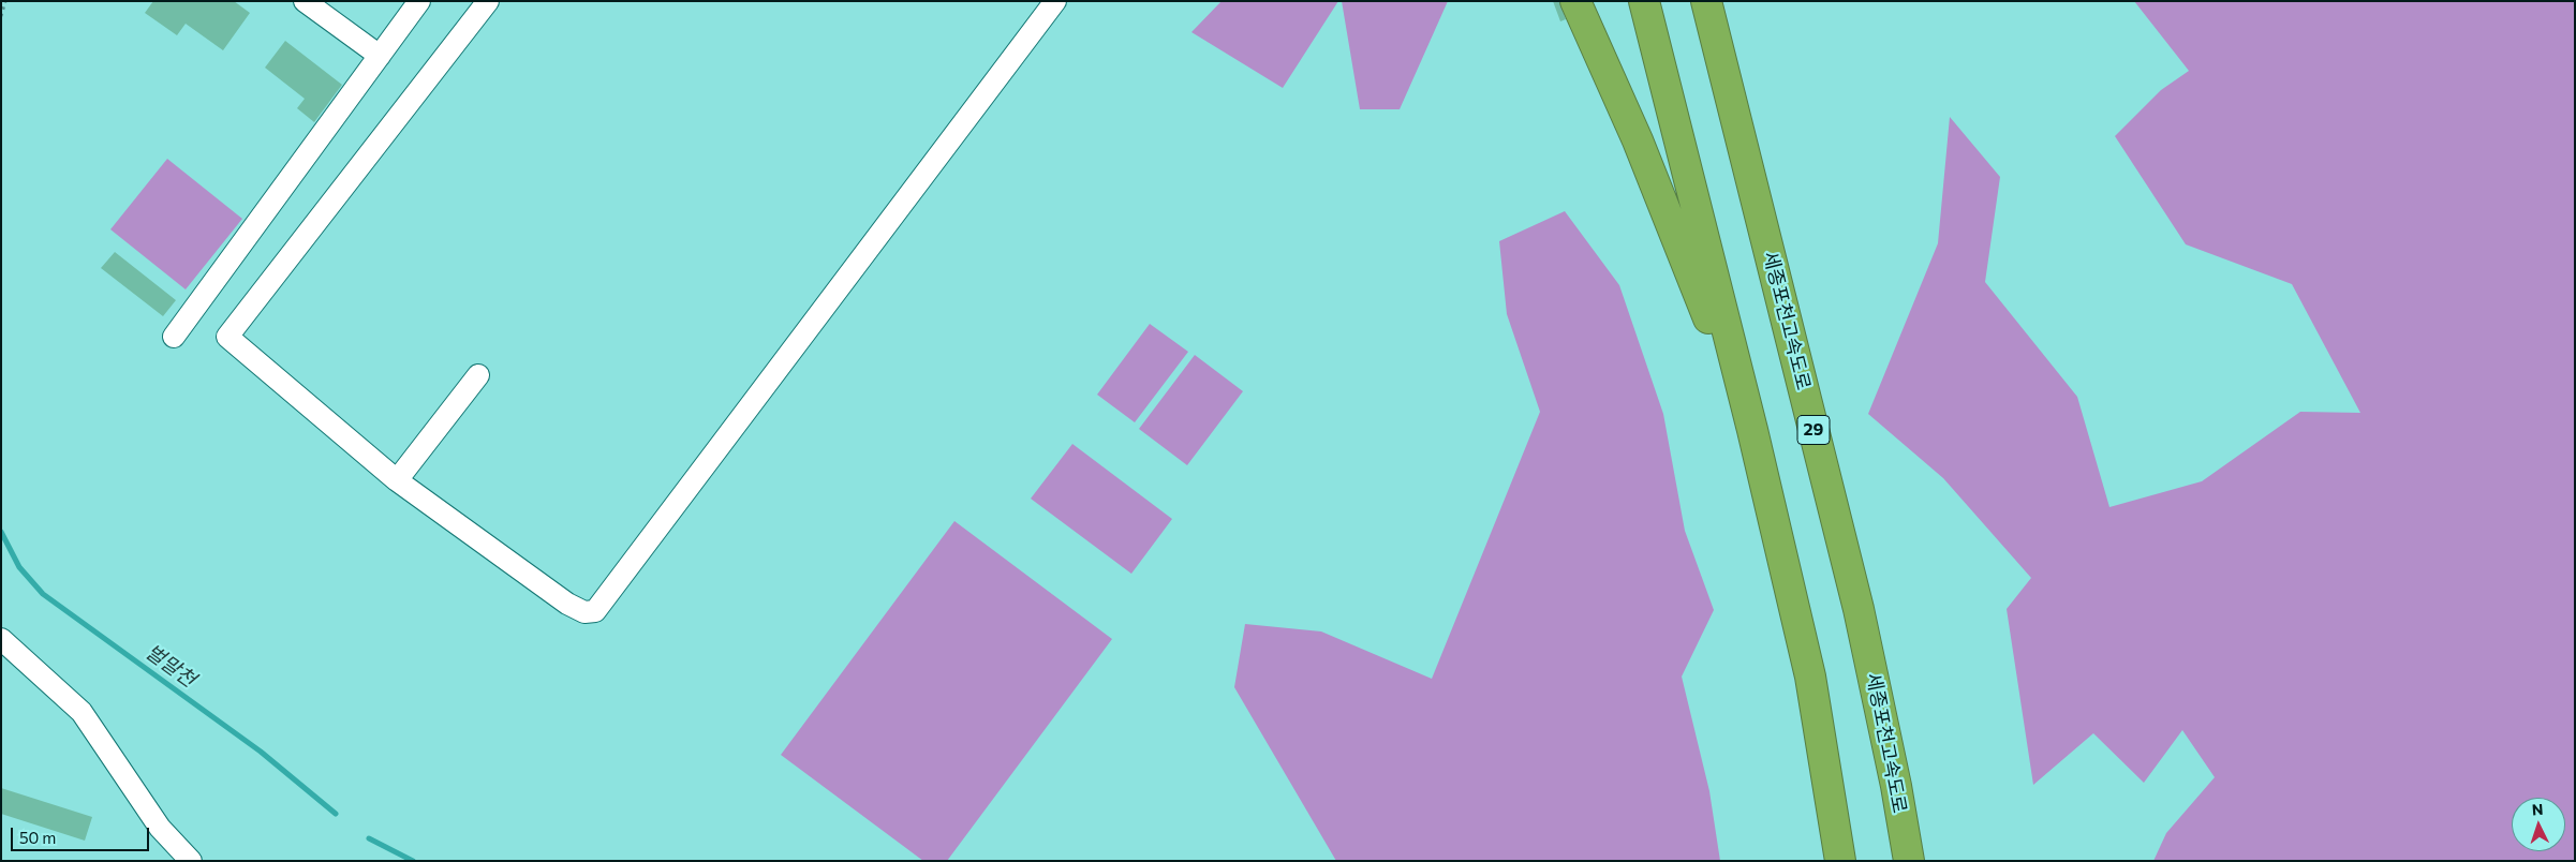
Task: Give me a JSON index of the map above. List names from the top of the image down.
{
  "streets": {
    "highway": ["세종포천고속도로", "29"]
  },
  "water": ["벌말천"],
  "scale_bar": "50 m",
  "north": "top"
}
